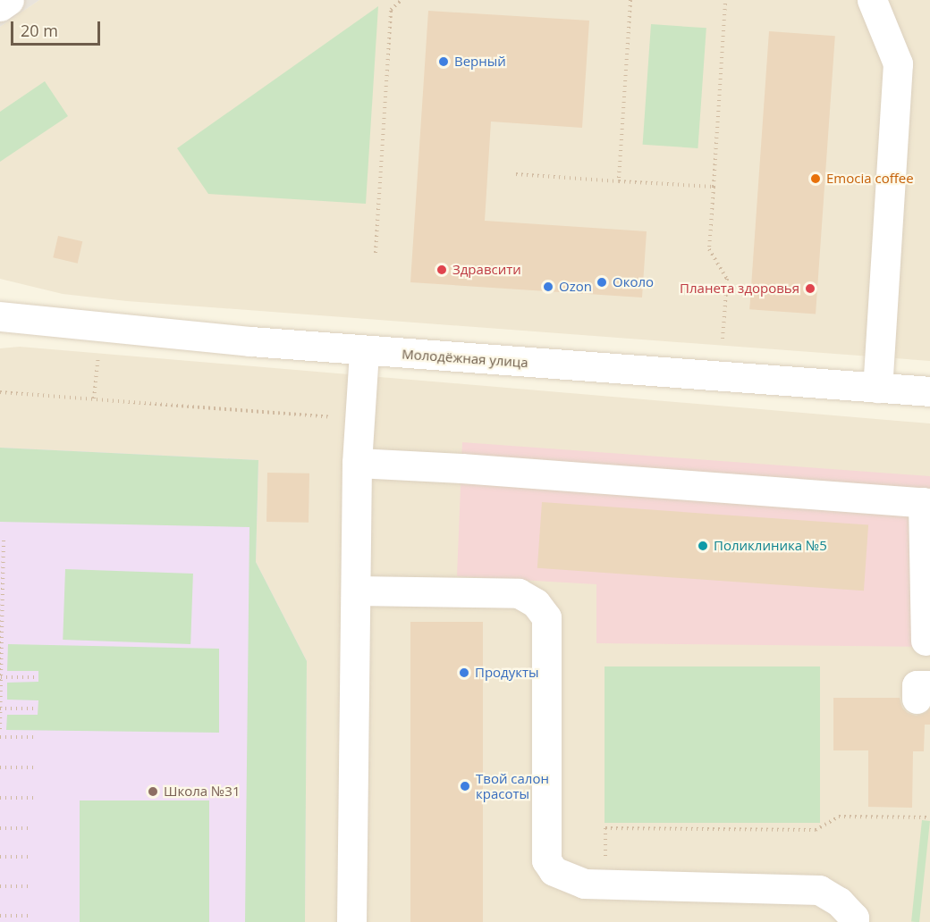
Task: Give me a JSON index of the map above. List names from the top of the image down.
{
  "streets": {
    "street": ["Молодёжная улица"]
  },
  "places": [
    "Верный",
    "Emocia coffee",
    "Здравсити",
    "Около",
    "Ozon",
    "Планета здоровья",
    "Поликлиника №5",
    "Продукты",
    "Твой салон красоты",
    "Школа №31"
  ],
  "scale_bar": "20 m"
}
